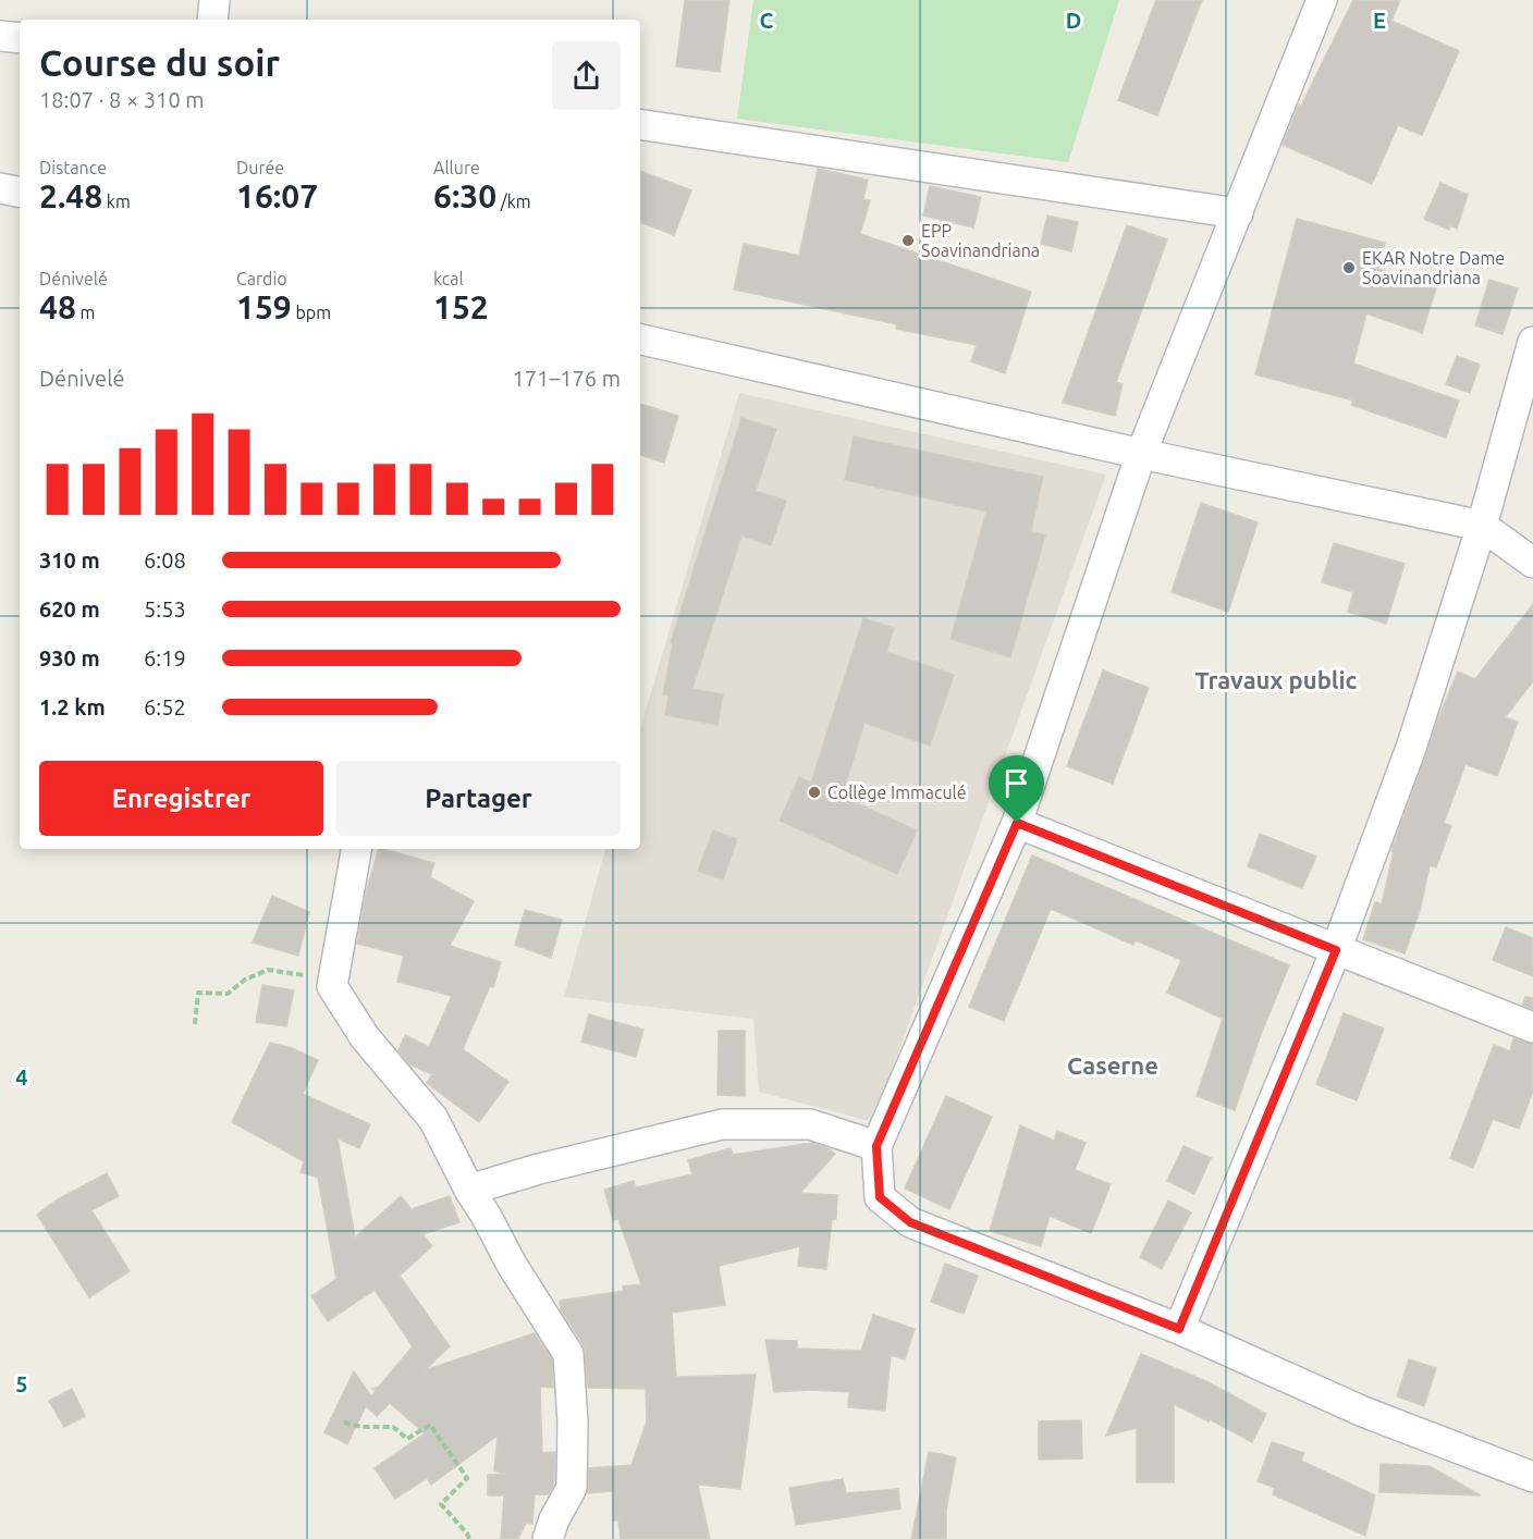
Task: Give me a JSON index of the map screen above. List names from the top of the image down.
{
  "districts": ["Travaux public", "Caserne"],
  "places": ["EPP Soavinandriana", "EKAR Notre Dame Soavinandriana", "Collège Immaculé"],
  "page": {
    "heading": ["Course du soir", "18:07 · 8 × 310 m"],
    "stats": [
      ["Distance", "2.48 km"],
      ["Durée", "16:07"],
      ["Allure", "6:30 /km"],
      ["Dénivelé", "48 m"],
      ["Cardio", "159 bpm"],
      ["kcal", "152"]
    ],
    "chart": ["Dénivelé", "171–176 m"],
    "list": [
      {
        "name": "310 m",
        "note": "6:08"
      },
      {
        "name": "620 m",
        "note": "5:53"
      },
      {
        "name": "930 m",
        "note": "6:19"
      },
      {
        "name": "1.2 km",
        "note": "6:52"
      }
    ],
    "buttons": ["Enregistrer", "Partager"]
  },
  "grid": {
    "columns": ["C", "D", "E"],
    "rows": ["4", "5"]
  }
}
